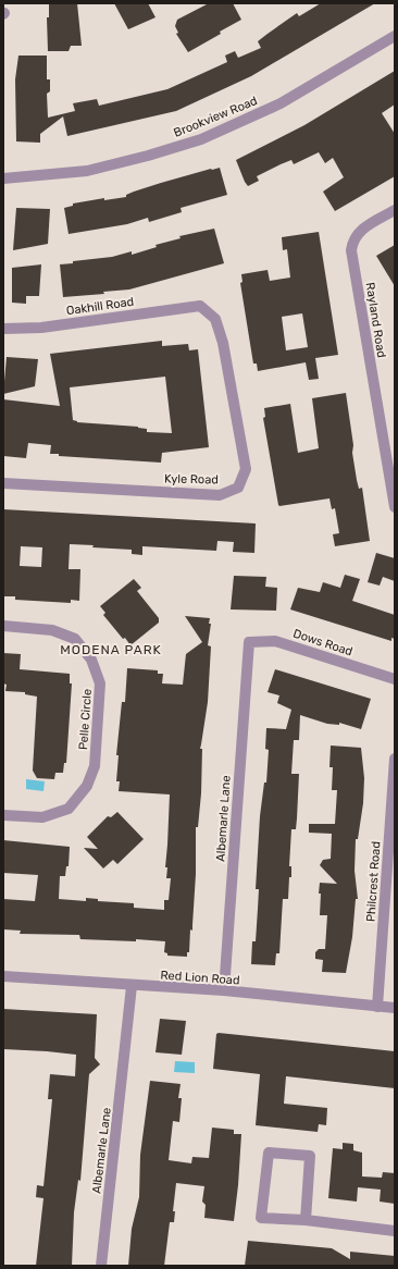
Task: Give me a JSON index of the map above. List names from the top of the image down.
{
  "streets": {
    "street": [
      "Brookview Road",
      "Oakhill Road",
      "Rayland Road",
      "Kyle Road",
      "Dows Road",
      "Pelle Circle",
      "Albemarle Lane",
      "Philcrest Road",
      "Red Lion Road"
    ]
  },
  "crossings": [
    ["Oakhill Road", "Kyle Road"],
    ["Dows Road", "Albemarle Lane"],
    ["Albemarle Lane", "Red Lion Road"],
    ["Philcrest Road", "Red Lion Road"]
  ],
  "districts": ["MODENA PARK"]
}
